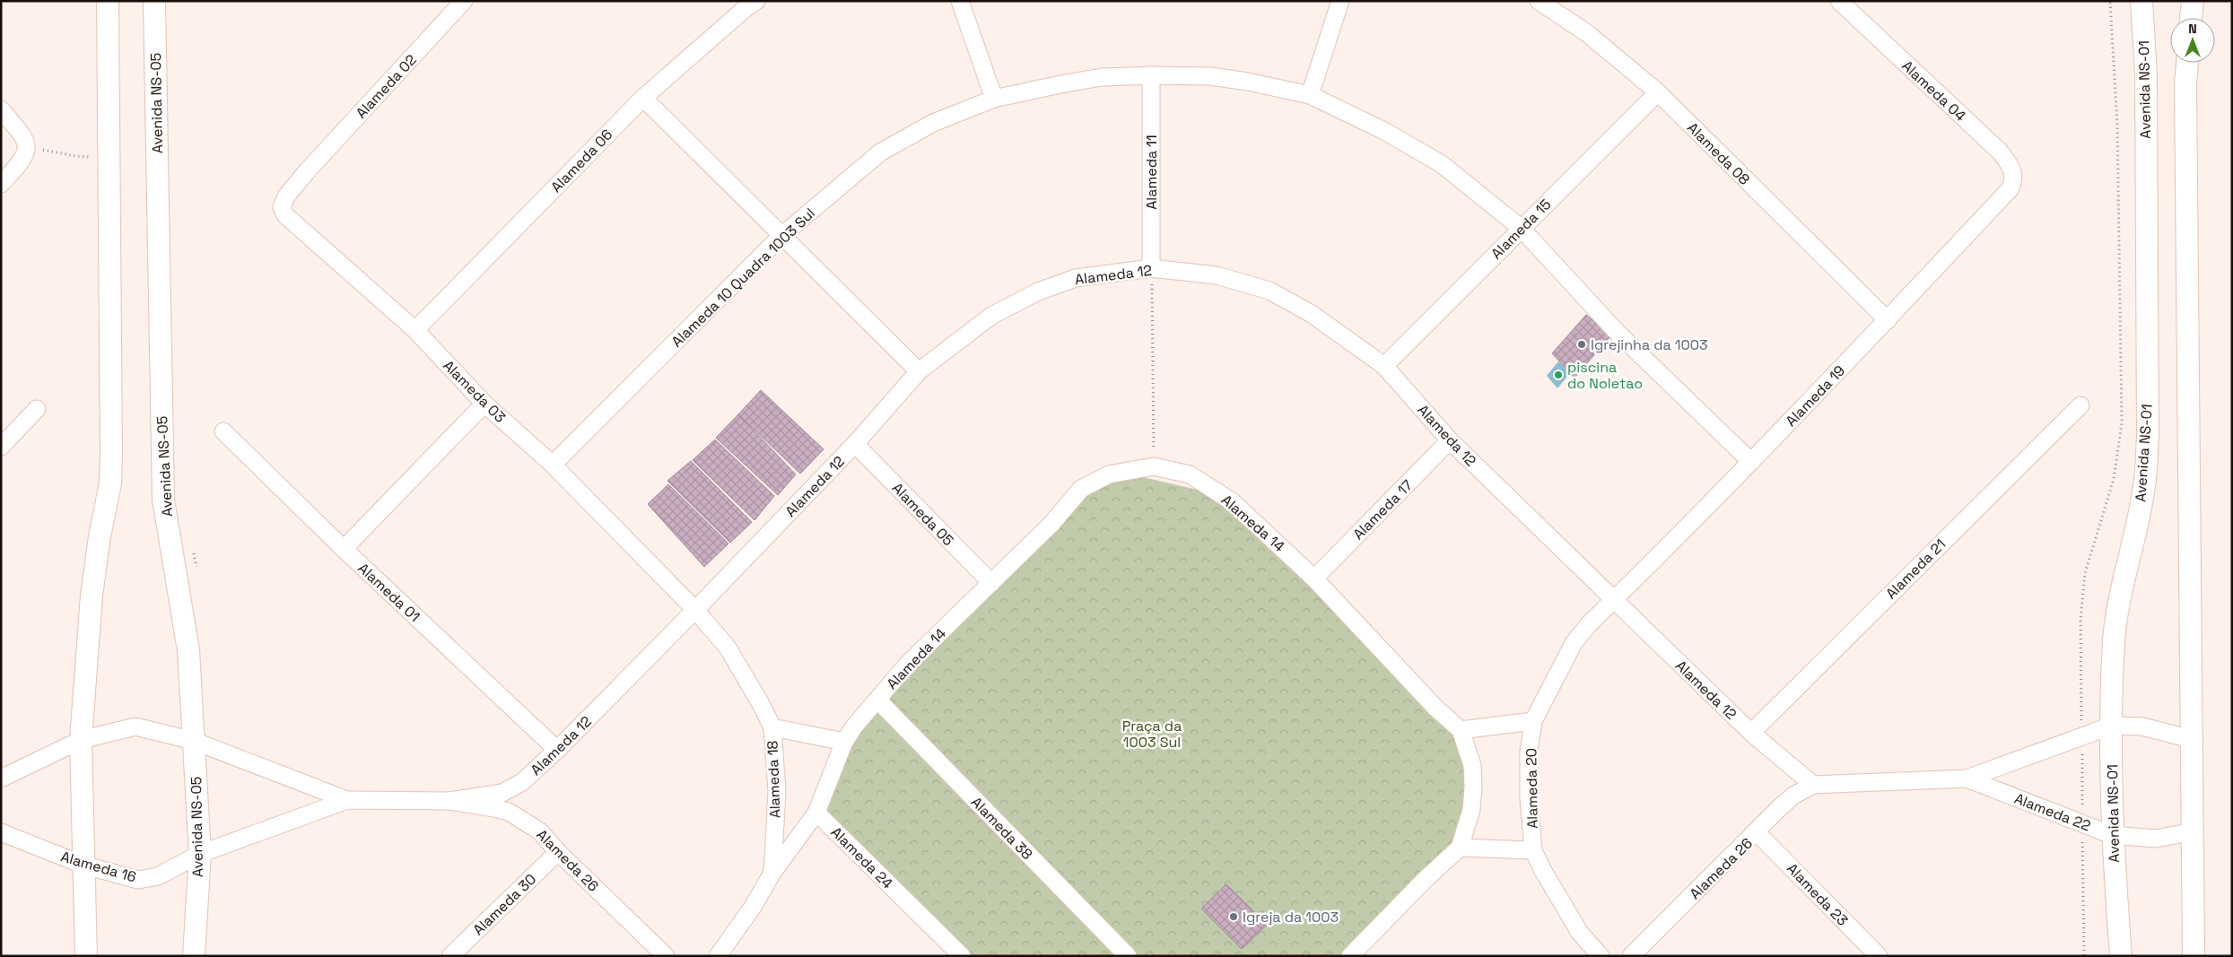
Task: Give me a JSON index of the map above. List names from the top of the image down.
{
  "streets": {
    "street": [
      "Alameda 02",
      "Avenida NS-01",
      "Alameda 04",
      "Avenida NS-05",
      "Alameda 08",
      "Alameda 06",
      "Alameda 11",
      "Alameda 15",
      "Alameda 12",
      "Alameda 10 Quadra 1003 Sul",
      "Alameda 03",
      "Alameda 19",
      "Alameda 17",
      "Alameda 05",
      "Alameda 14",
      "Alameda 21",
      "Alameda 01",
      "Alameda 18",
      "Alameda 20",
      "Alameda 22",
      "Alameda 38",
      "Alameda 24",
      "Alameda 26",
      "Alameda 16",
      "Alameda 23",
      "Alameda 30"
    ]
  },
  "crossings": [
    ["Alameda 02", "Alameda 03"],
    ["Avenida NS-01", "Alameda 22"],
    ["Alameda 04", "Alameda 19"],
    ["Avenida NS-05", "Alameda 16"],
    ["Alameda 08", "Alameda 15"],
    ["Alameda 08", "Alameda 19"],
    ["Alameda 06", "Alameda 03"],
    ["Alameda 11", "Alameda 12"],
    ["Alameda 11", "Alameda 10 Quadra 1003 Sul"],
    ["Alameda 15", "Alameda 12"],
    ["Alameda 15", "Alameda 10 Quadra 1003 Sul"],
    ["Alameda 12", "Alameda 03"],
    ["Alameda 12", "Alameda 19"],
    ["Alameda 12", "Alameda 17"],
    ["Alameda 12", "Alameda 05"],
    ["Alameda 12", "Alameda 21"],
    ["Alameda 12", "Alameda 01"],
    ["Alameda 12", "Alameda 18"],
    ["Alameda 12", "Alameda 20"],
    ["Alameda 12", "Alameda 22"],
    ["Alameda 12", "Alameda 26"],
    ["Alameda 12", "Alameda 16"],
    ["Alameda 10 Quadra 1003 Sul", "Alameda 03"],
    ["Alameda 10 Quadra 1003 Sul", "Alameda 19"],
    ["Alameda 03", "Alameda 18"],
    ["Alameda 19", "Alameda 20"],
    ["Alameda 17", "Alameda 14"],
    ["Alameda 05", "Alameda 14"],
    ["Alameda 14", "Alameda 38"],
    ["Alameda 14", "Alameda 24"],
    ["Alameda 18", "Alameda 24"],
    ["Alameda 22", "Alameda 26"],
    ["Alameda 26", "Alameda 16"],
    ["Alameda 26", "Alameda 23"],
    ["Alameda 26", "Alameda 30"]
  ],
  "parks": ["Praça da 1003 Sul"],
  "places": ["Igrejinha da 1003", "piscina do Noletao", "Igreja da 1003"],
  "north": "top"
}
